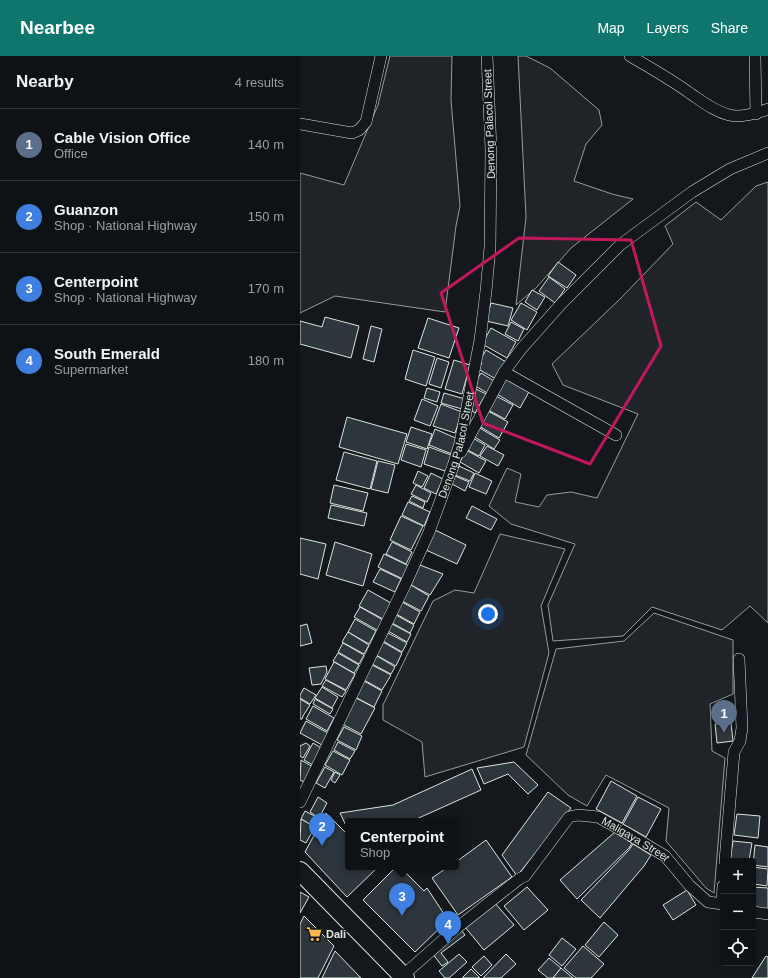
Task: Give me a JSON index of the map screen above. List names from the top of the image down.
{
  "streets": {
    "street": ["Denong Palacol Street", "Maligaya Street"]
  },
  "places": {
    "supermarket": ["Dali"]
  },
  "page": {
    "header": "Nearbee",
    "nav": ["Map", "Layers", "Share"],
    "heading": ["Nearby", "4 results"],
    "list": [
      {
        "mark": "1",
        "name": "Cable Vision Office",
        "note": "Office",
        "value": "140 m"
      },
      {
        "mark": "2",
        "name": "Guanzon",
        "note": "Shop · National Highway",
        "value": "150 m"
      },
      {
        "mark": "3",
        "name": "Centerpoint",
        "note": "Shop · National Highway",
        "value": "170 m"
      },
      {
        "mark": "4",
        "name": "South Emerald",
        "note": "Supermarket",
        "value": "180 m"
      }
    ],
    "pins": [
      "1",
      "2",
      "3",
      "4"
    ],
    "popup": ["Centerpoint", "Shop"],
    "map_buttons": ["+", "−"]
  }
}
